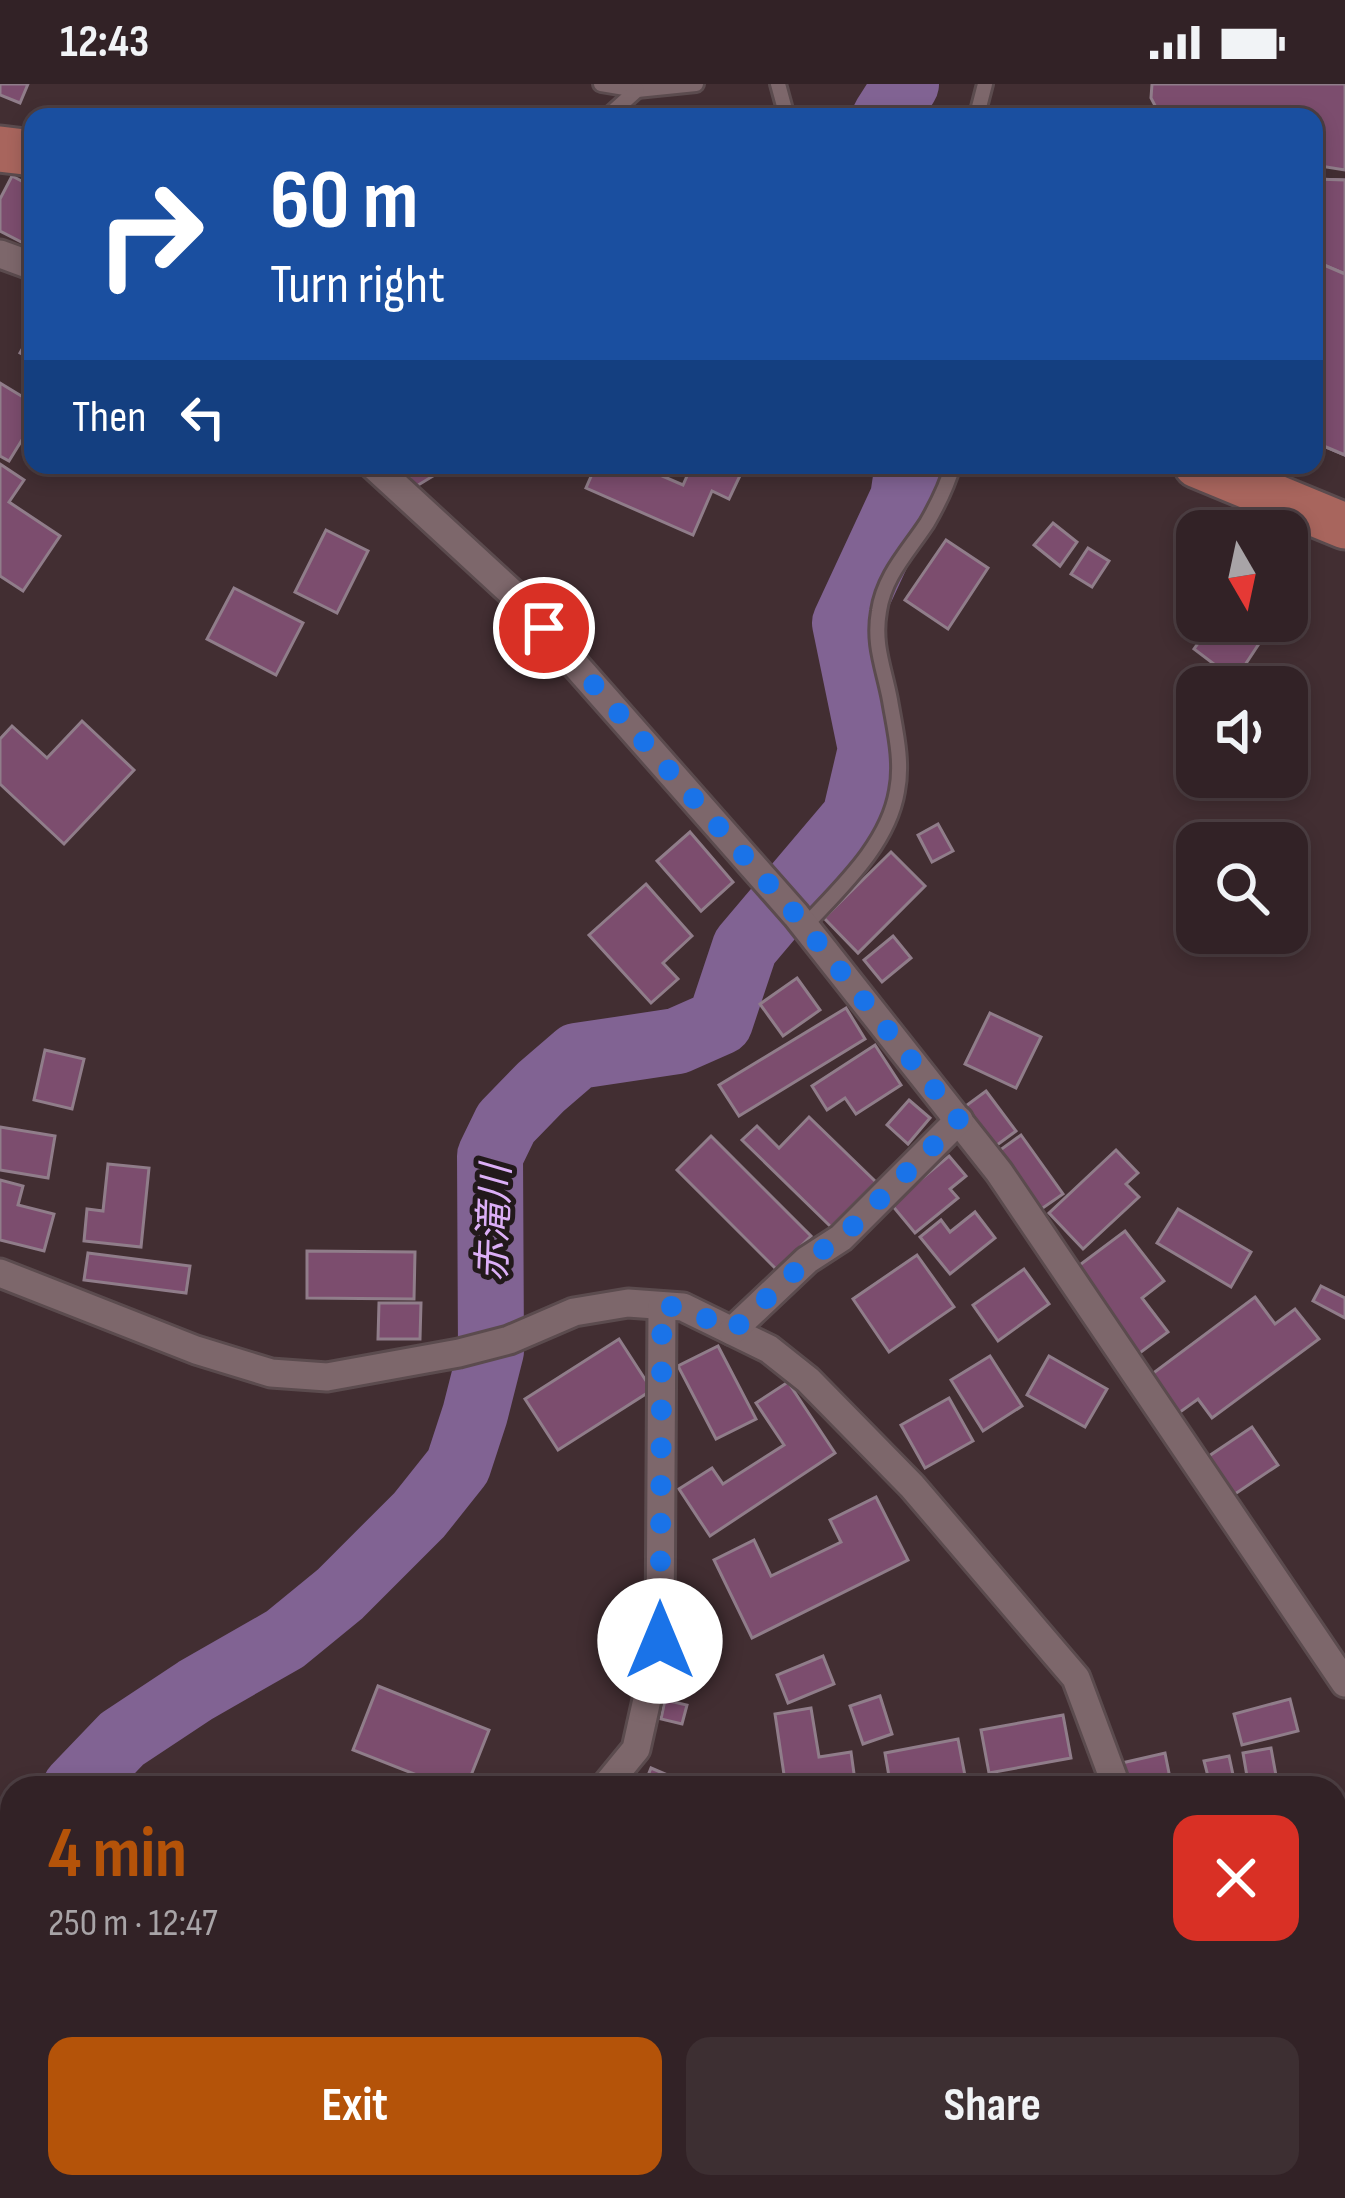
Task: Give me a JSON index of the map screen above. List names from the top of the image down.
{
  "water": ["赤滝川"],
  "north": "bottom",
  "page": {
    "status": "12:43",
    "turn": ["60 m", "Turn right"],
    "then": "Then",
    "heading": ["4 min", "250 m · 12:47"],
    "buttons": ["Exit", "Share"]
  }
}
